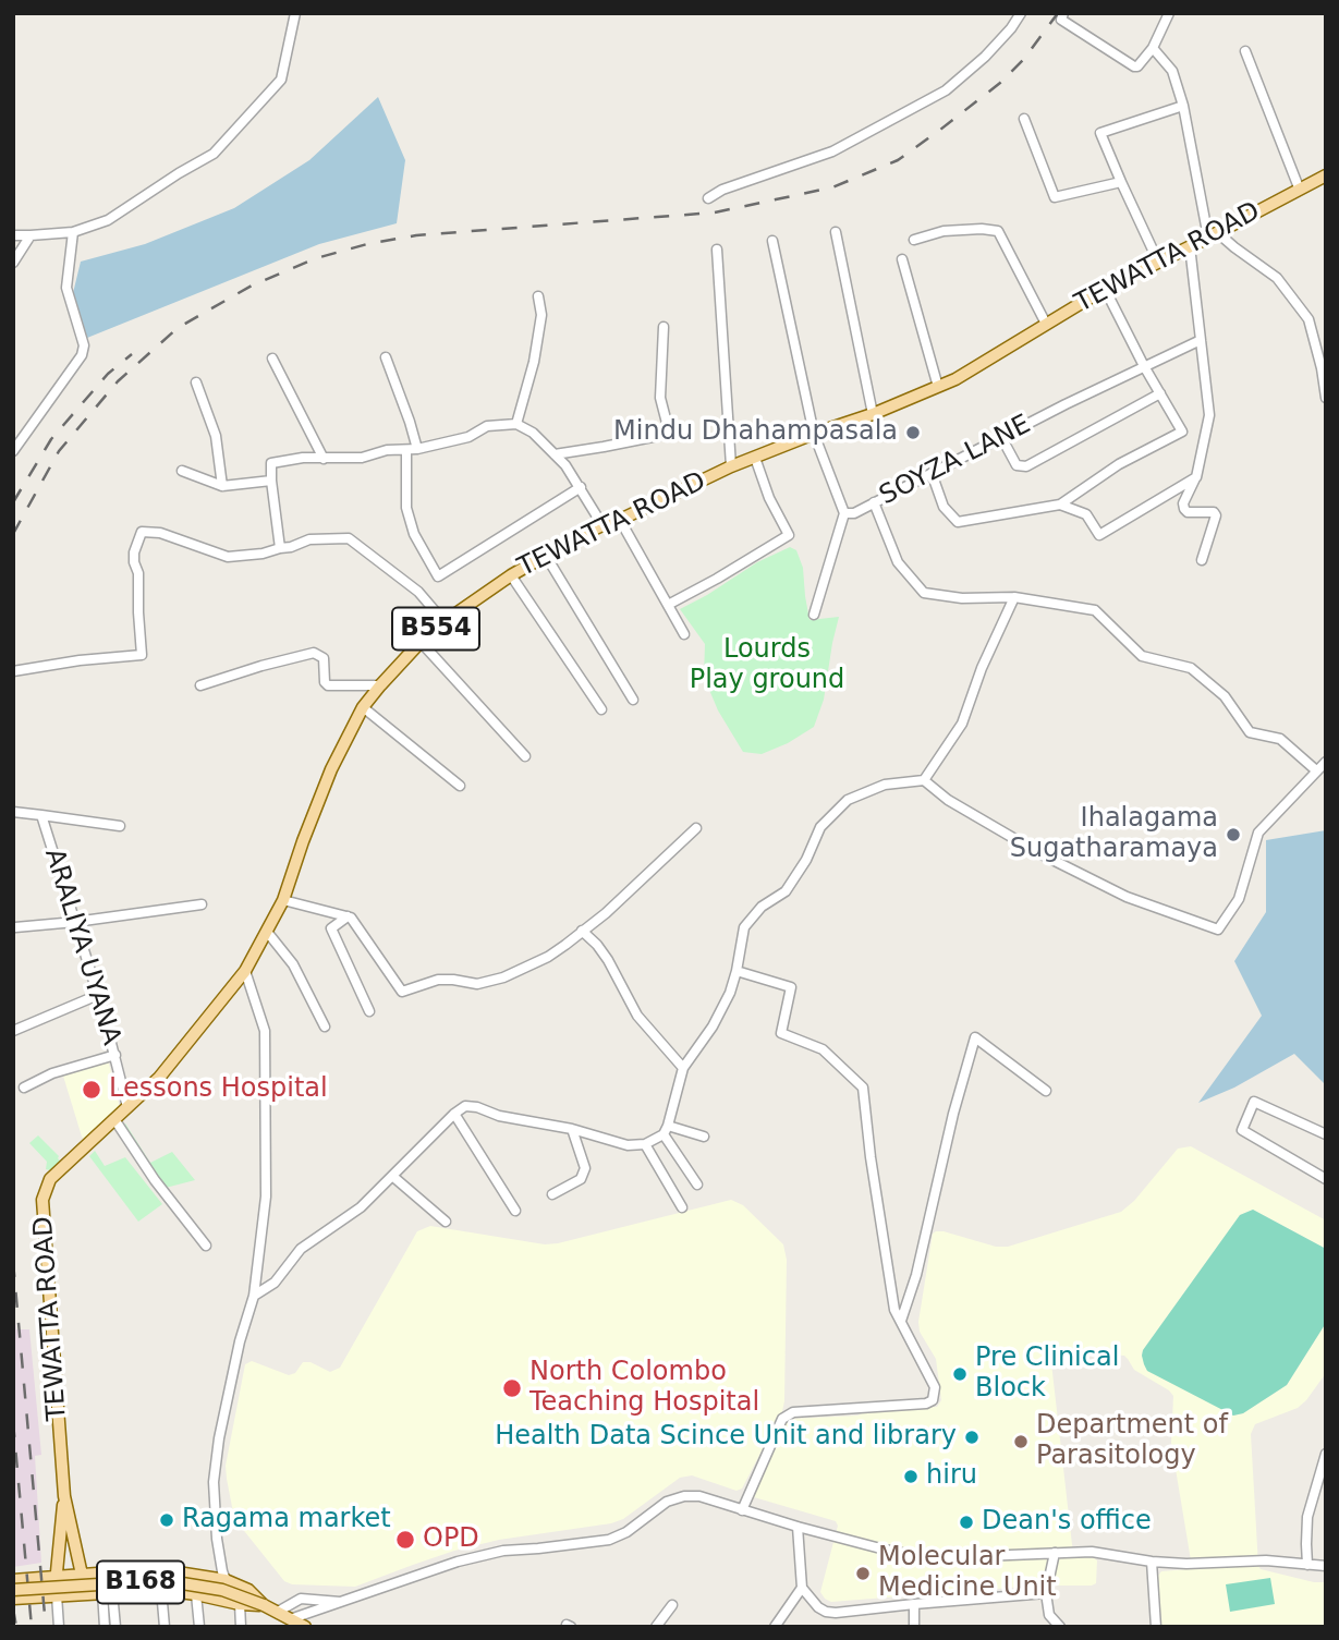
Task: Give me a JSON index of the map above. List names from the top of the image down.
{
  "streets": {
    "main road": ["TEWATTA ROAD", "B554", "B168"],
    "street": ["SOYZA LANE", "ARALIYA UYANA"]
  },
  "crossings": [
    ["TEWATTA ROAD", "SOYZA LANE"],
    ["TEWATTA ROAD", "ARALIYA UYANA"],
    ["TEWATTA ROAD", "B168"]
  ],
  "parks": ["Lourds Play ground"],
  "places": [
    "Mindu Dhahampasala",
    "Ihalagama Sugatharamaya",
    "Lessons Hospital",
    "Pre Clinical Block",
    "North Colombo Teaching Hospital",
    "Health Data Scince Unit and library",
    "Department of Parasitology",
    "hiru",
    "Ragama market",
    "Dean's office",
    "OPD",
    "Molecular Medicine Unit"
  ]
}
